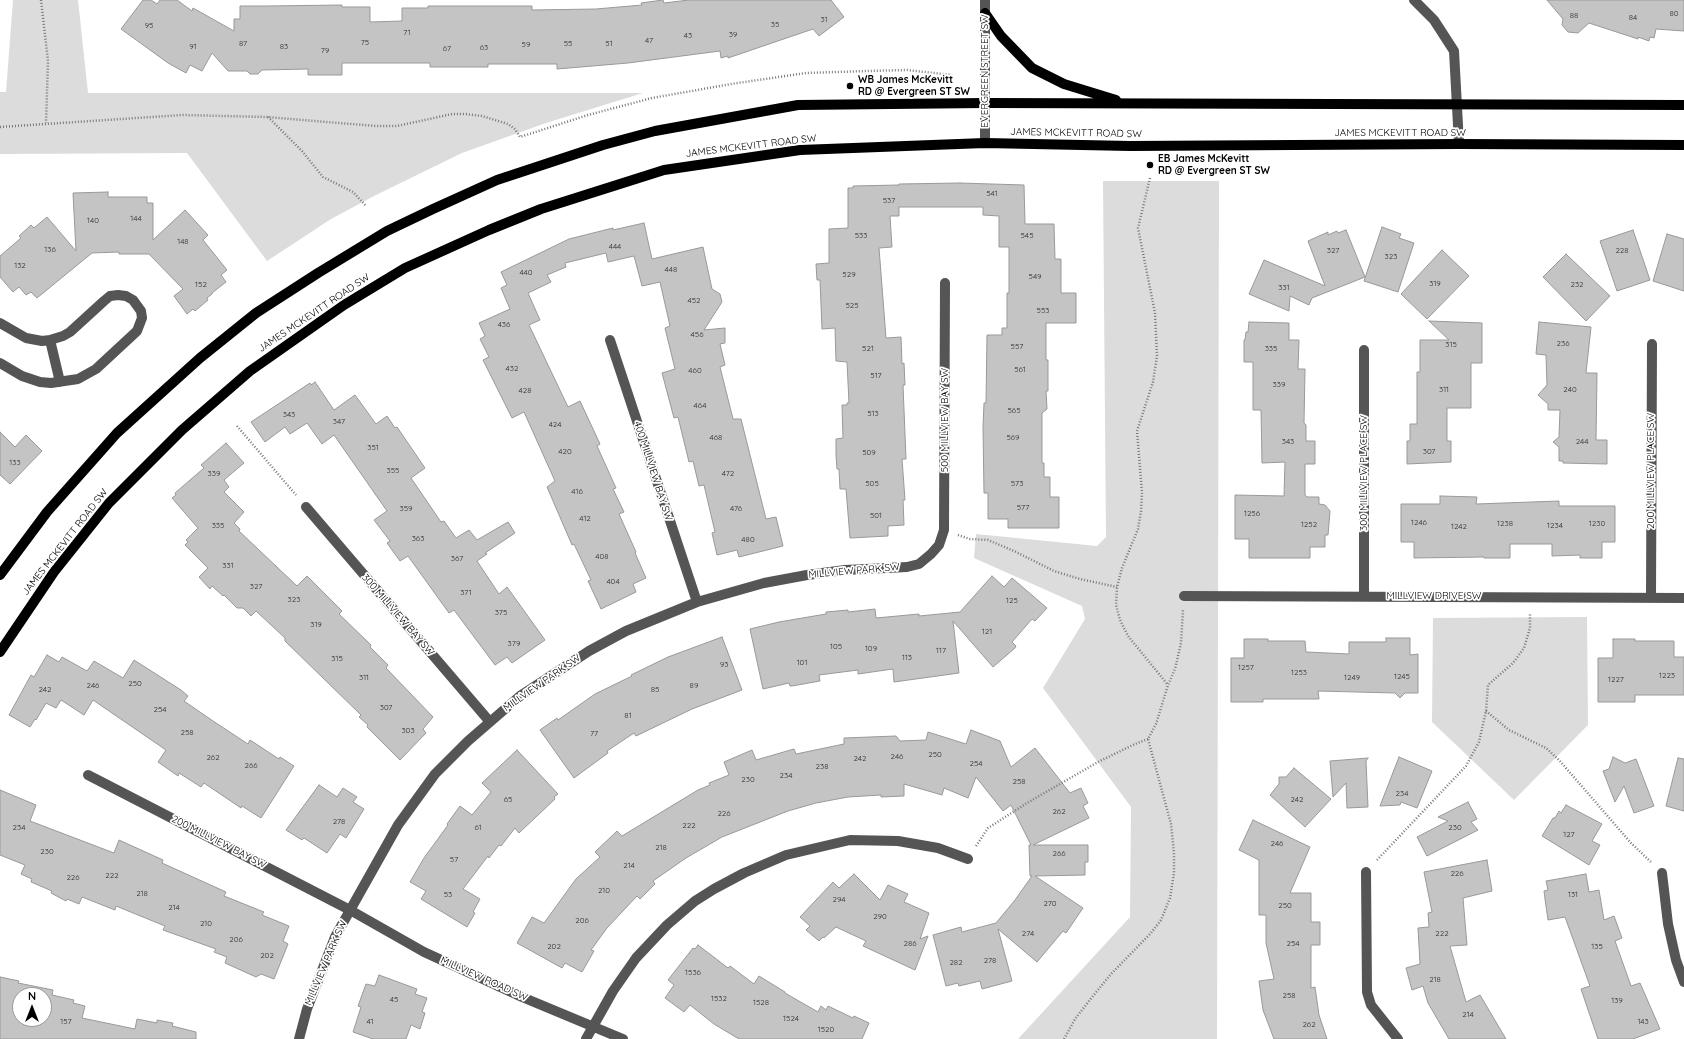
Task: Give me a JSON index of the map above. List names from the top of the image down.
{
  "streets": {
    "main road": ["JAMES MCKEVITT ROAD SW"],
    "street": [
      "EVERGREEN STREET SW",
      "500 MILLVIEW BAY SW",
      "400 MILLVIEW BAY SW",
      "200 MILLVIEW PLACE SW",
      "300 MILLVIEW PLACE SW",
      "MILLVIEW PARK SW",
      "MILLVIEW DRIVE SW",
      "300 MILLVIEW BAY SW",
      "200 MILLVIEW BAY SW",
      "MILLVIEW ROAD SW"
    ]
  },
  "crossings": [
    ["EVERGREEN STREET SW", "JAMES MCKEVITT ROAD SW"],
    ["500 MILLVIEW BAY SW", "MILLVIEW PARK SW"],
    ["400 MILLVIEW BAY SW", "MILLVIEW PARK SW"],
    ["200 MILLVIEW PLACE SW", "MILLVIEW DRIVE SW"],
    ["300 MILLVIEW PLACE SW", "MILLVIEW DRIVE SW"],
    ["MILLVIEW PARK SW", "300 MILLVIEW BAY SW"],
    ["MILLVIEW PARK SW", "200 MILLVIEW BAY SW"],
    ["MILLVIEW PARK SW", "MILLVIEW ROAD SW"],
    ["200 MILLVIEW BAY SW", "MILLVIEW ROAD SW"]
  ],
  "places": ["WB James McKevitt RD @ Evergreen ST SW", "EB James McKevitt RD @ Evergreen ST SW"],
  "house_numbers": [
    "80",
    "88",
    "84",
    "31",
    "35",
    "95",
    "71",
    "39",
    "43",
    "47",
    "75",
    "87",
    "55",
    "51",
    "59",
    "91",
    "83",
    "63",
    "67",
    "79",
    "541",
    "537",
    "144",
    "140",
    "533",
    "545",
    "148",
    "444",
    "136",
    "327",
    "228",
    "323",
    "132",
    "448",
    "440",
    "529",
    "549",
    "319",
    "152",
    "232",
    "331",
    "452",
    "525",
    "553",
    "436",
    "456",
    "236",
    "315",
    "557",
    "521",
    "335",
    "432",
    "561",
    "460",
    "517",
    "339",
    "311",
    "240",
    "428",
    "464",
    "565",
    "513",
    "343",
    "347",
    "424",
    "468",
    "569",
    "343",
    "244",
    "351",
    "420",
    "307",
    "509",
    "133",
    "355",
    "339",
    "472",
    "505",
    "573",
    "416",
    "577",
    "359",
    "476",
    "1256",
    "501",
    "412",
    "1246",
    "1238",
    "1230",
    "1252",
    "335",
    "1234",
    "1242",
    "363",
    "480",
    "408",
    "367",
    "331",
    "404",
    "327",
    "371",
    "323",
    "125",
    "375",
    "319",
    "121",
    "379",
    "105",
    "109",
    "117",
    "113",
    "315",
    "101",
    "93",
    "1257",
    "1253",
    "1223",
    "1245",
    "311",
    "1249",
    "1227",
    "250",
    "246",
    "89",
    "242",
    "85",
    "307",
    "254",
    "81",
    "303",
    "258",
    "77",
    "250",
    "246",
    "262",
    "242",
    "254",
    "266",
    "238",
    "234",
    "230",
    "258",
    "234",
    "65",
    "242",
    "262",
    "226",
    "278",
    "222",
    "234",
    "61",
    "230",
    "127",
    "246",
    "218",
    "230",
    "266",
    "57",
    "214",
    "226",
    "222",
    "226",
    "210",
    "218",
    "53",
    "131",
    "294",
    "270",
    "250",
    "214",
    "290",
    "206",
    "210",
    "274",
    "222",
    "206",
    "286",
    "254",
    "202",
    "135",
    "202",
    "278",
    "282",
    "1536",
    "218",
    "258",
    "1532",
    "45",
    "139",
    "1528",
    "214",
    "1524",
    "157",
    "41",
    "143",
    "262",
    "1520"
  ],
  "north": "top"
}
